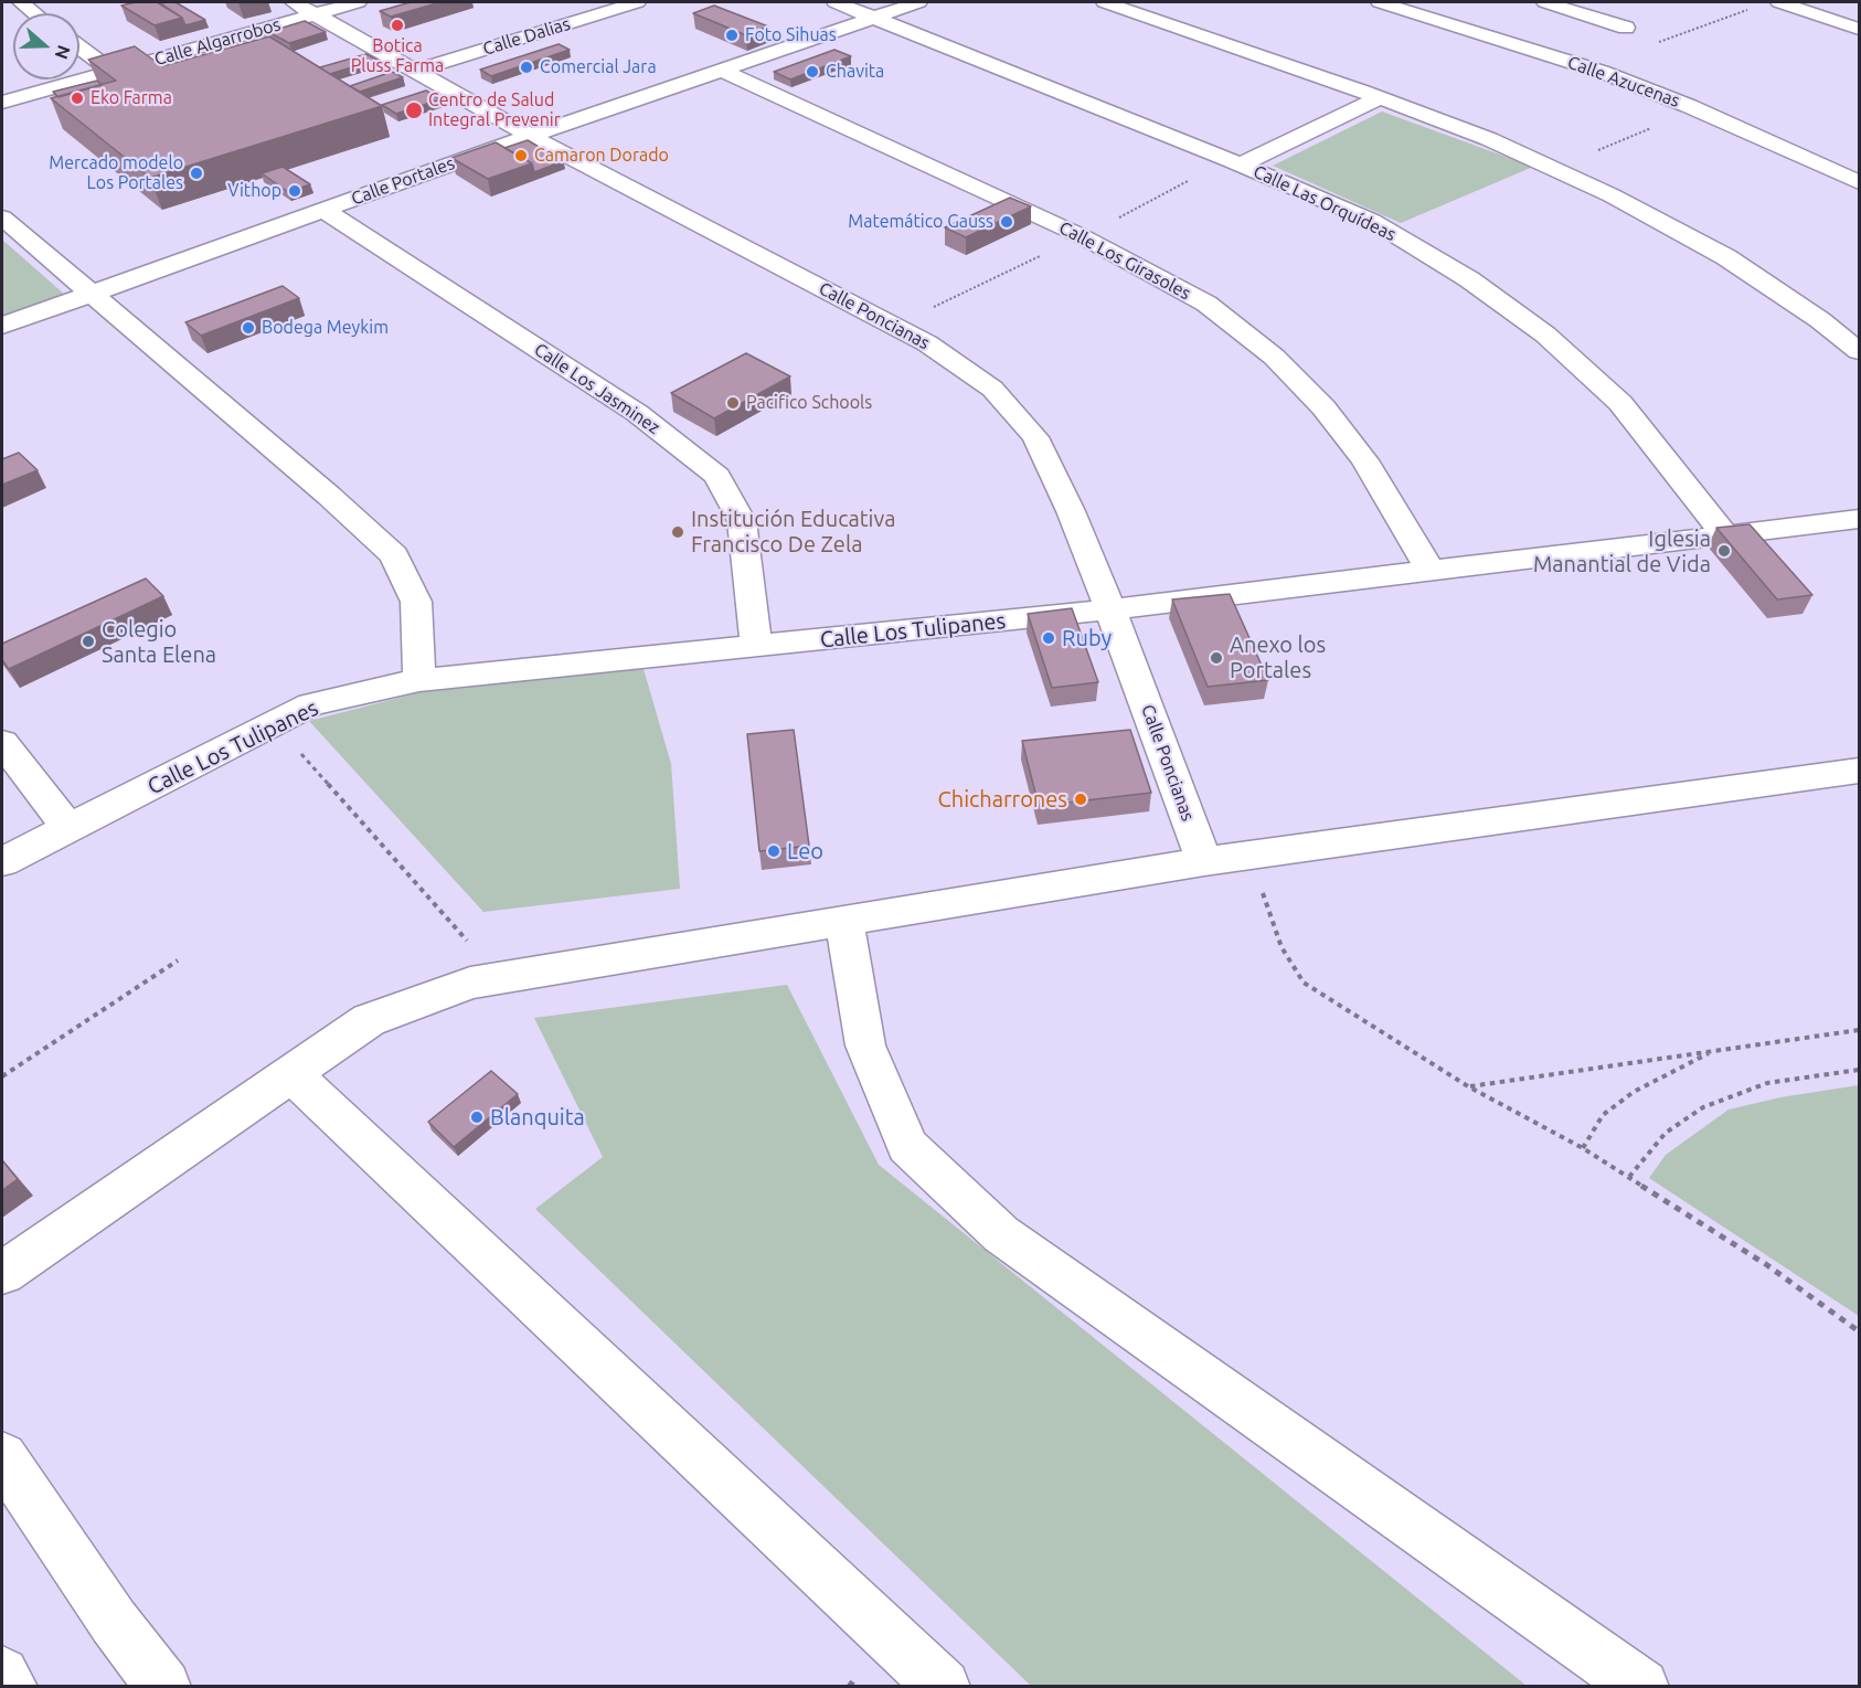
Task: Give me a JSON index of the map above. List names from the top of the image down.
{
  "streets": {
    "street": [
      "Calle Dalias",
      "Calle Algarrobos",
      "Calle Azucenas",
      "Calle Portales",
      "Calle Las Orquídeas",
      "Calle Los Girasoles",
      "Calle Poncianas",
      "Calle Los Jasminez",
      "Calle Los Tulipanes"
    ]
  },
  "crossings": [
    ["Calle Dalias", "Calle Poncianas"],
    ["Calle Algarrobos", "Calle Poncianas"],
    ["Calle Portales", "Calle Las Orquídeas"],
    ["Calle Portales", "Calle Los Girasoles"],
    ["Calle Portales", "Calle Poncianas"],
    ["Calle Portales", "Calle Los Jasminez"],
    ["Calle Las Orquídeas", "Calle Los Tulipanes"],
    ["Calle Los Girasoles", "Calle Los Tulipanes"],
    ["Calle Poncianas", "Calle Los Tulipanes"],
    ["Calle Los Jasminez", "Calle Los Tulipanes"]
  ],
  "places": [
    "Botica Pluss Farma",
    "Foto Sihuas",
    "Comercial Jara",
    "Chavita",
    "Eko Farma",
    "Centro de Salud Integral Prevenir",
    "Camaron Dorado",
    "Mercado modelo Los Portales",
    "Vithop",
    "Matemático Gauss",
    "Bodega Meykim",
    "Pacifico Schools",
    "Institución Educativa Francisco De Zela",
    "Iglesia Manantial de Vida",
    "Ruby",
    "Colegio Santa Elena",
    "Anexo los Portales",
    "Chicharrones",
    "Leo",
    "Blanquita"
  ],
  "north": "right"
}
